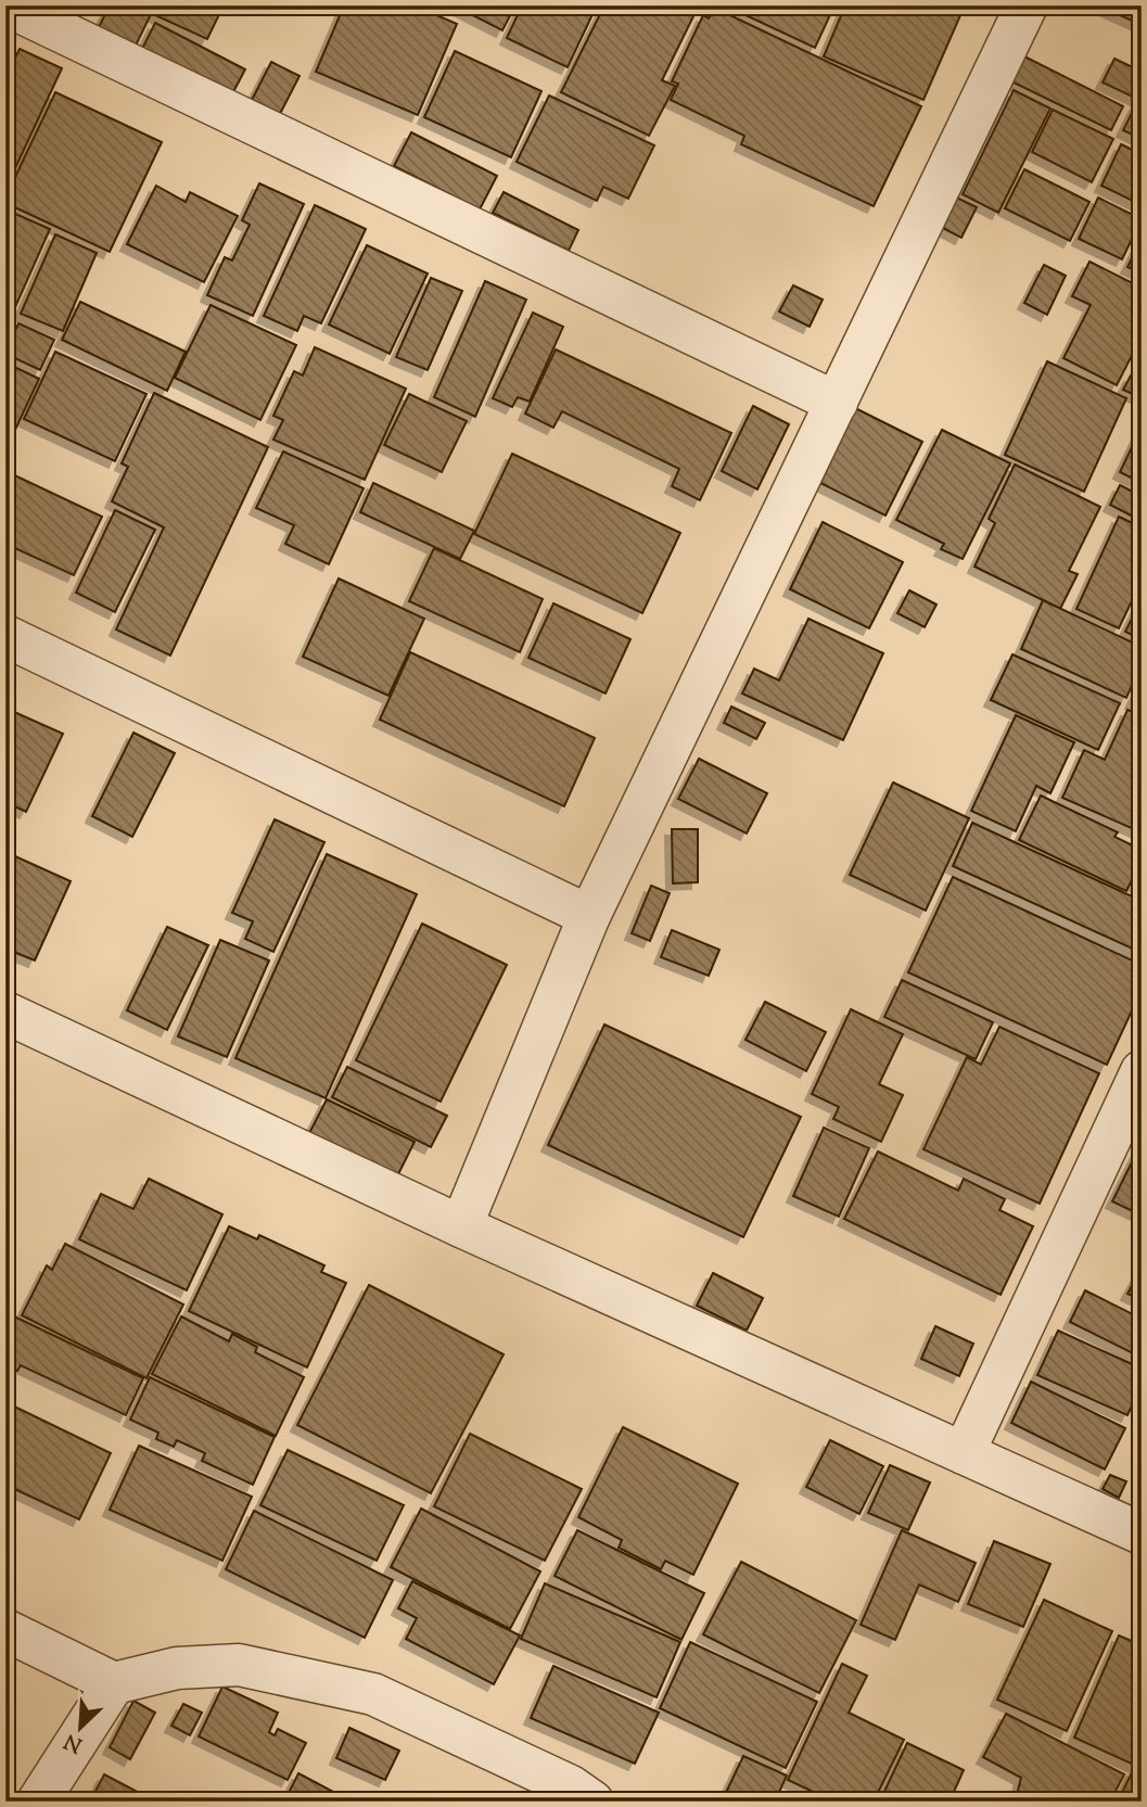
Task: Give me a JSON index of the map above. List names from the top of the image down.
{
  "north": "bottom left"
}
